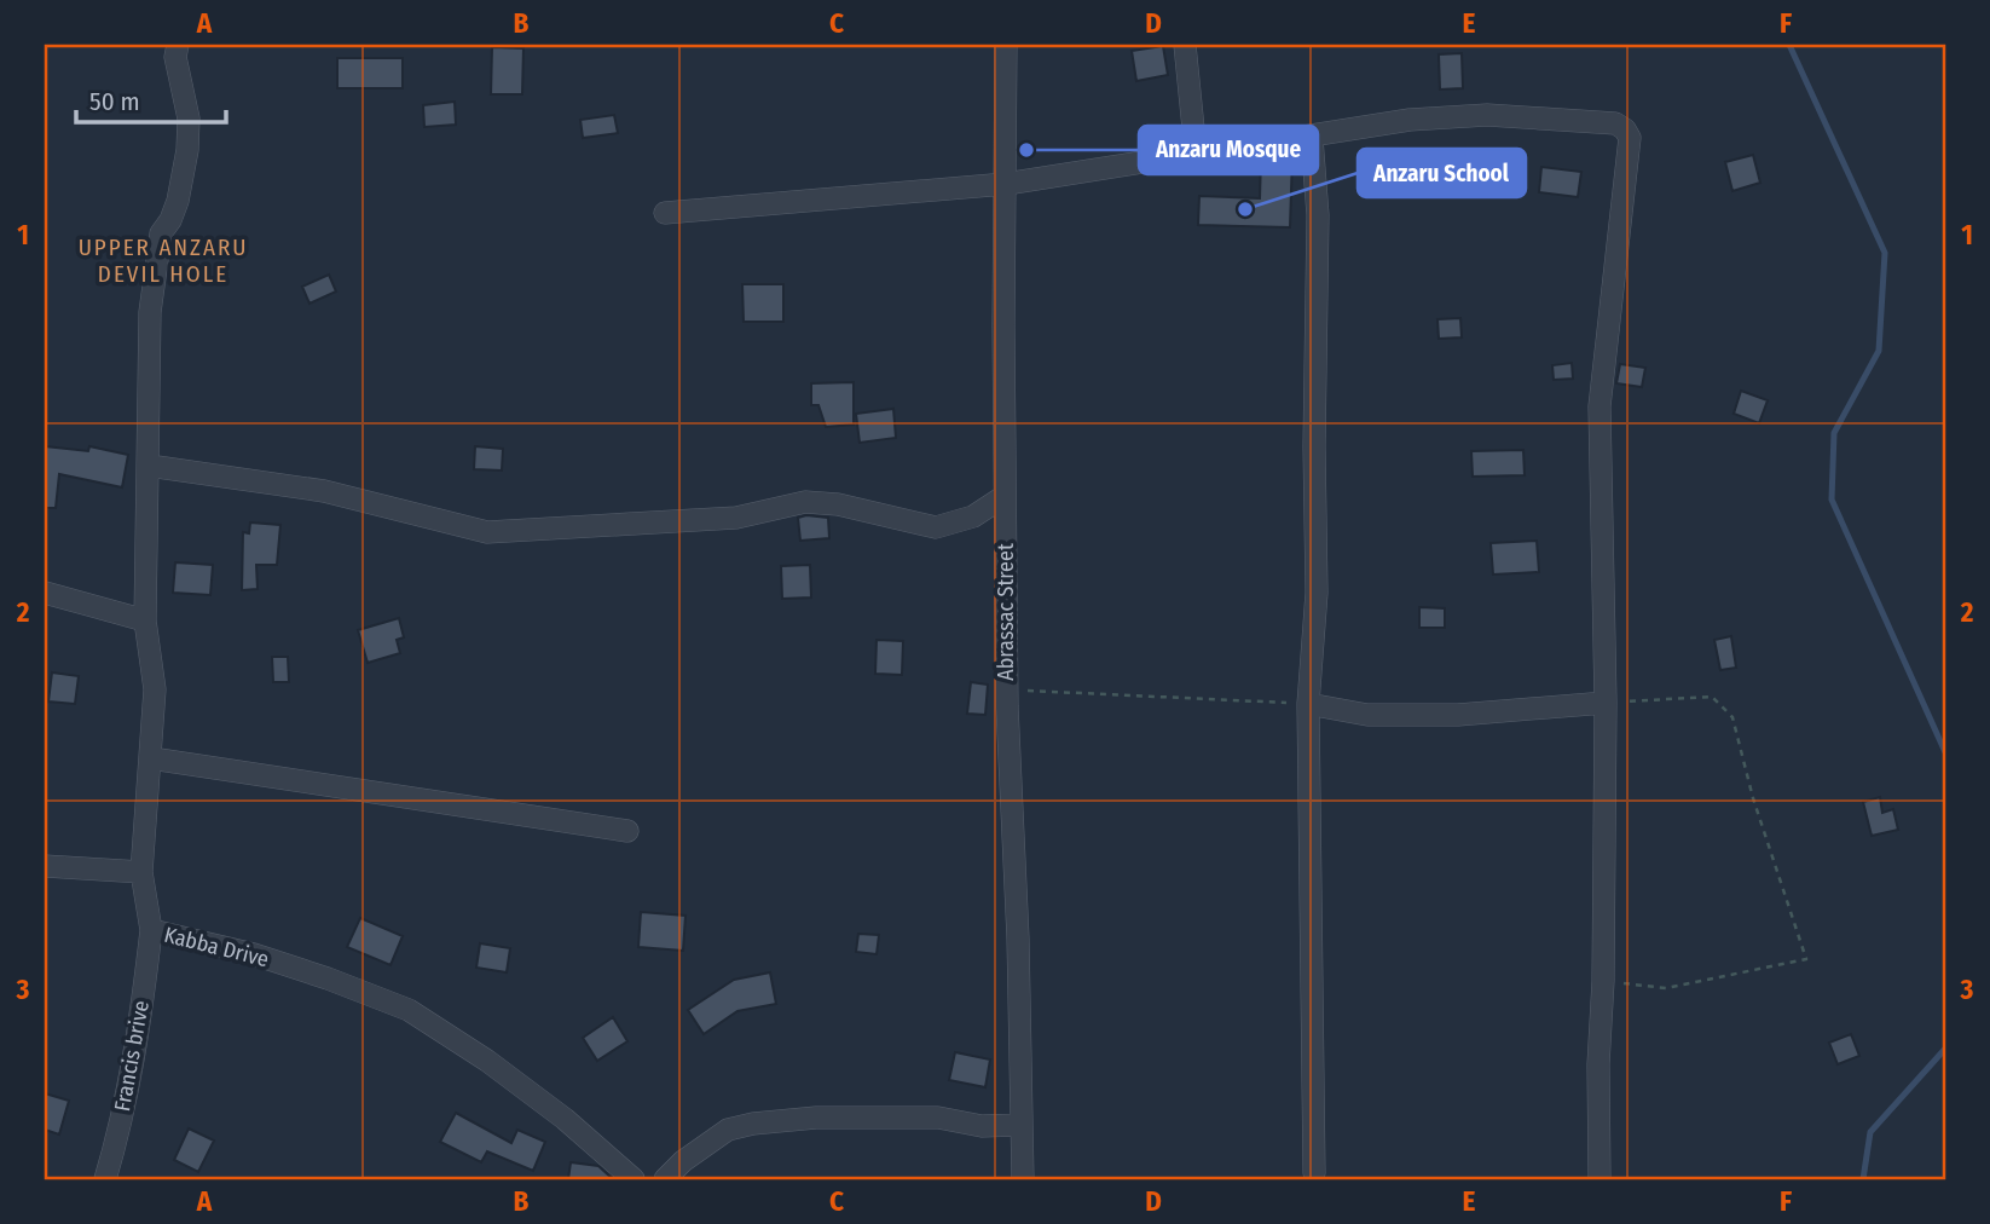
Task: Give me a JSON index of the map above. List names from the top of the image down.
{
  "streets": {
    "street": ["Abrassac Street", "Kabba Drive", "Francis brive"]
  },
  "crossings": [
    ["Kabba Drive", "Francis brive"]
  ],
  "districts": ["UPPER ANZARU DEVIL HOLE"],
  "places": ["Anzaru Mosque", "Anzaru School"],
  "scale_bar": "50 m",
  "grid": {
    "columns": [
      "A",
      "B",
      "C",
      "D",
      "E",
      "F"
    ],
    "rows": ["1", "2", "3"]
  }
}
